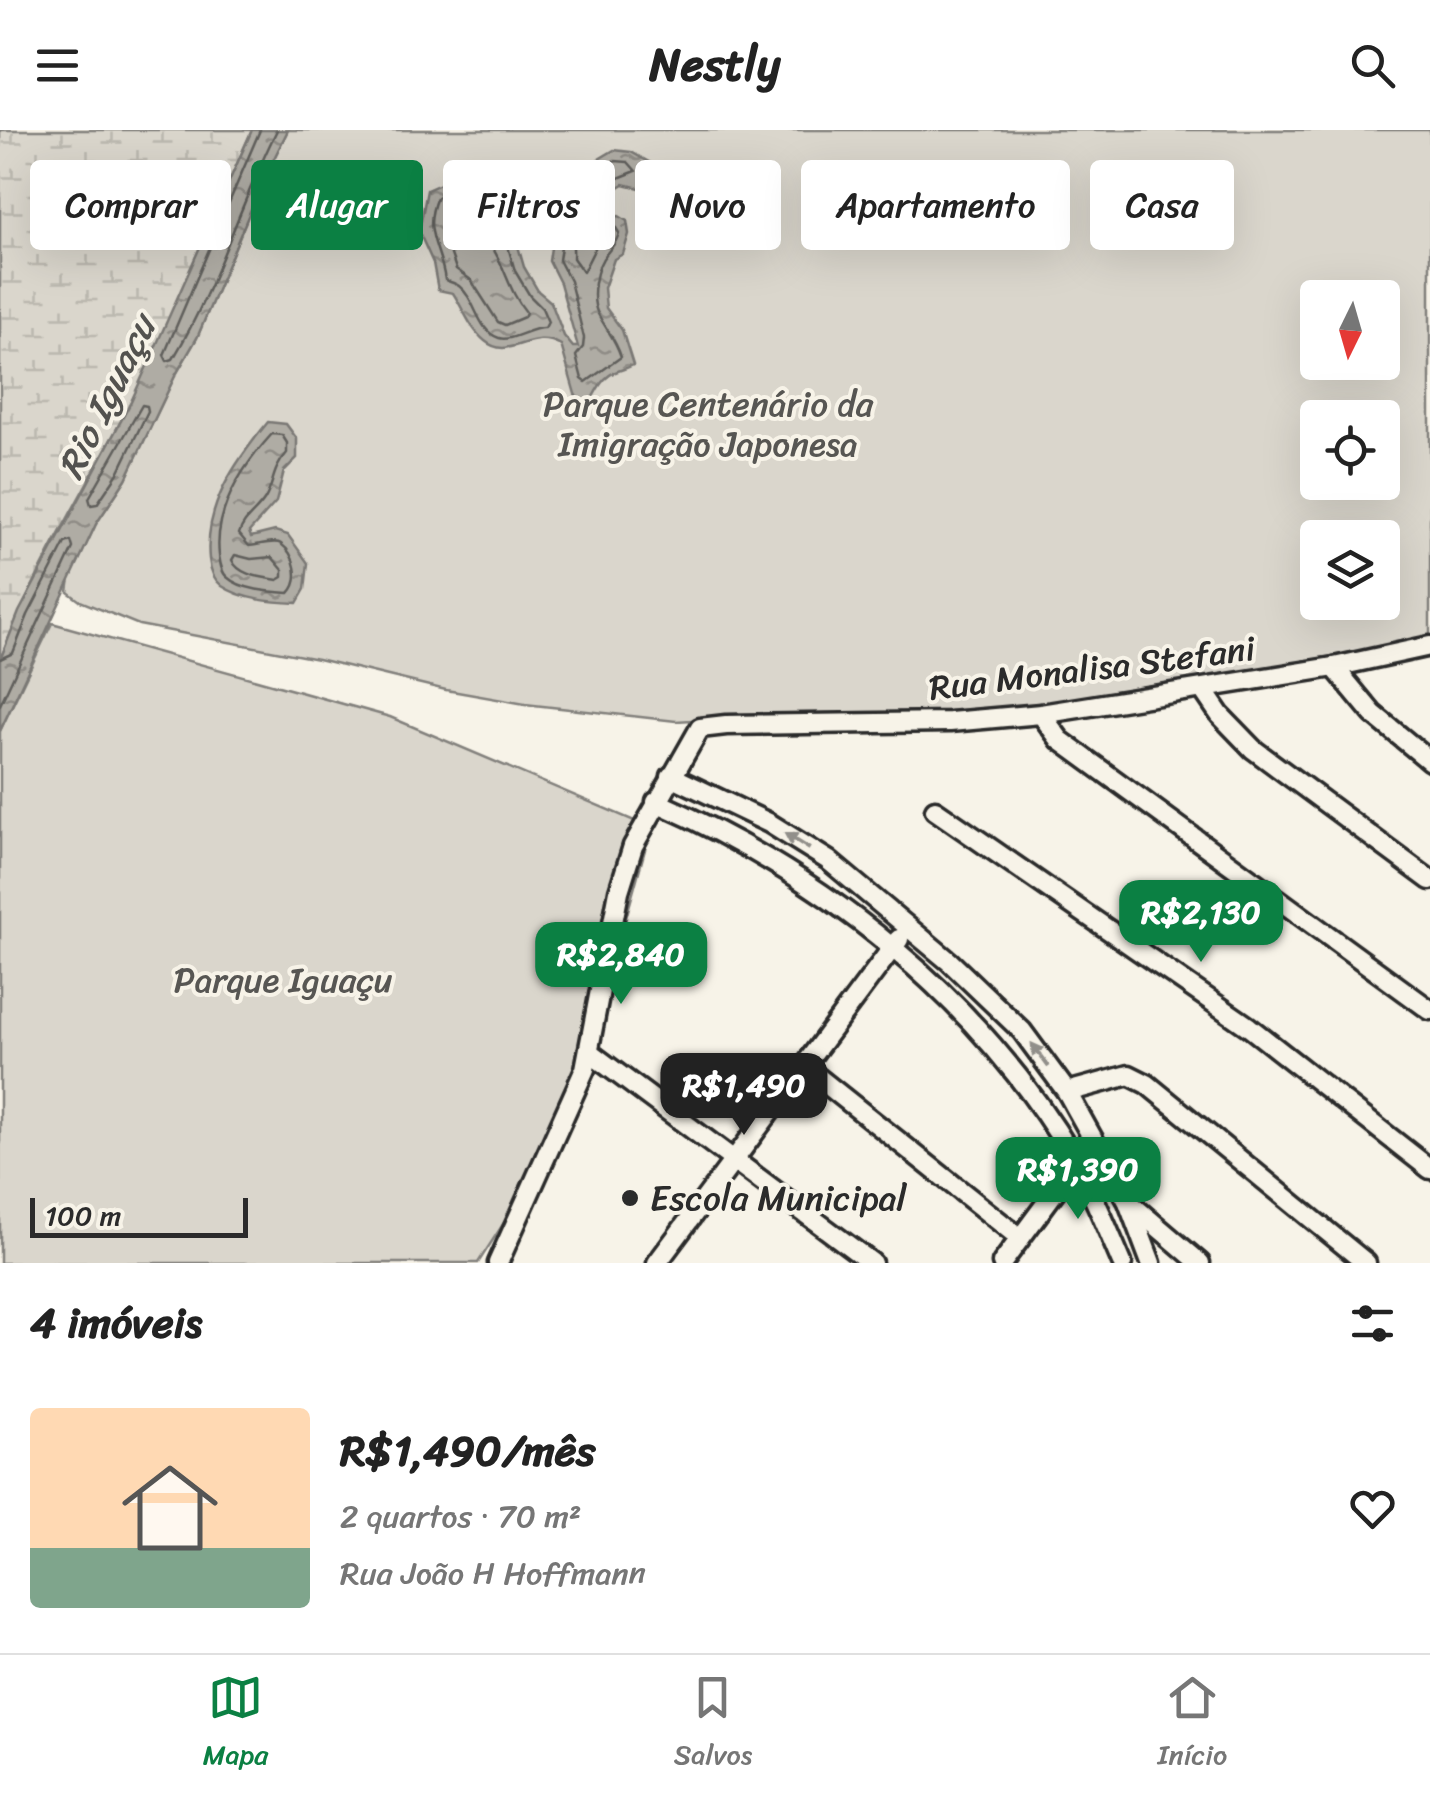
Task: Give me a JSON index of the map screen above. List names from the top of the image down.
{
  "streets": {
    "street": ["Rua Monalisa Stefani"]
  },
  "water": ["Rio Iguaçu"],
  "parks": ["Parque Centenário da Imigração Japonesa", "Parque Iguaçu"],
  "places": ["Escola Municipal"],
  "scale_bar": "100 m",
  "north": "bottom",
  "page": {
    "header": "Nestly",
    "chip": [
      "Comprar",
      "Alugar",
      "Filtros",
      "Novo",
      "Apartamento",
      "Casa"
    ],
    "price": [
      "R$2,130",
      "R$2,840",
      "R$1,490",
      "R$1,390"
    ],
    "scale": "100 m",
    "heading": "4 imóveis",
    "list": [
      {
        "name": "R$1,490/mês",
        "note": "2 quartos · 70 m² · Rua João H Hoffmann"
      }
    ],
    "tabs": ["Mapa", "Salvos", "Início"]
  }
}
